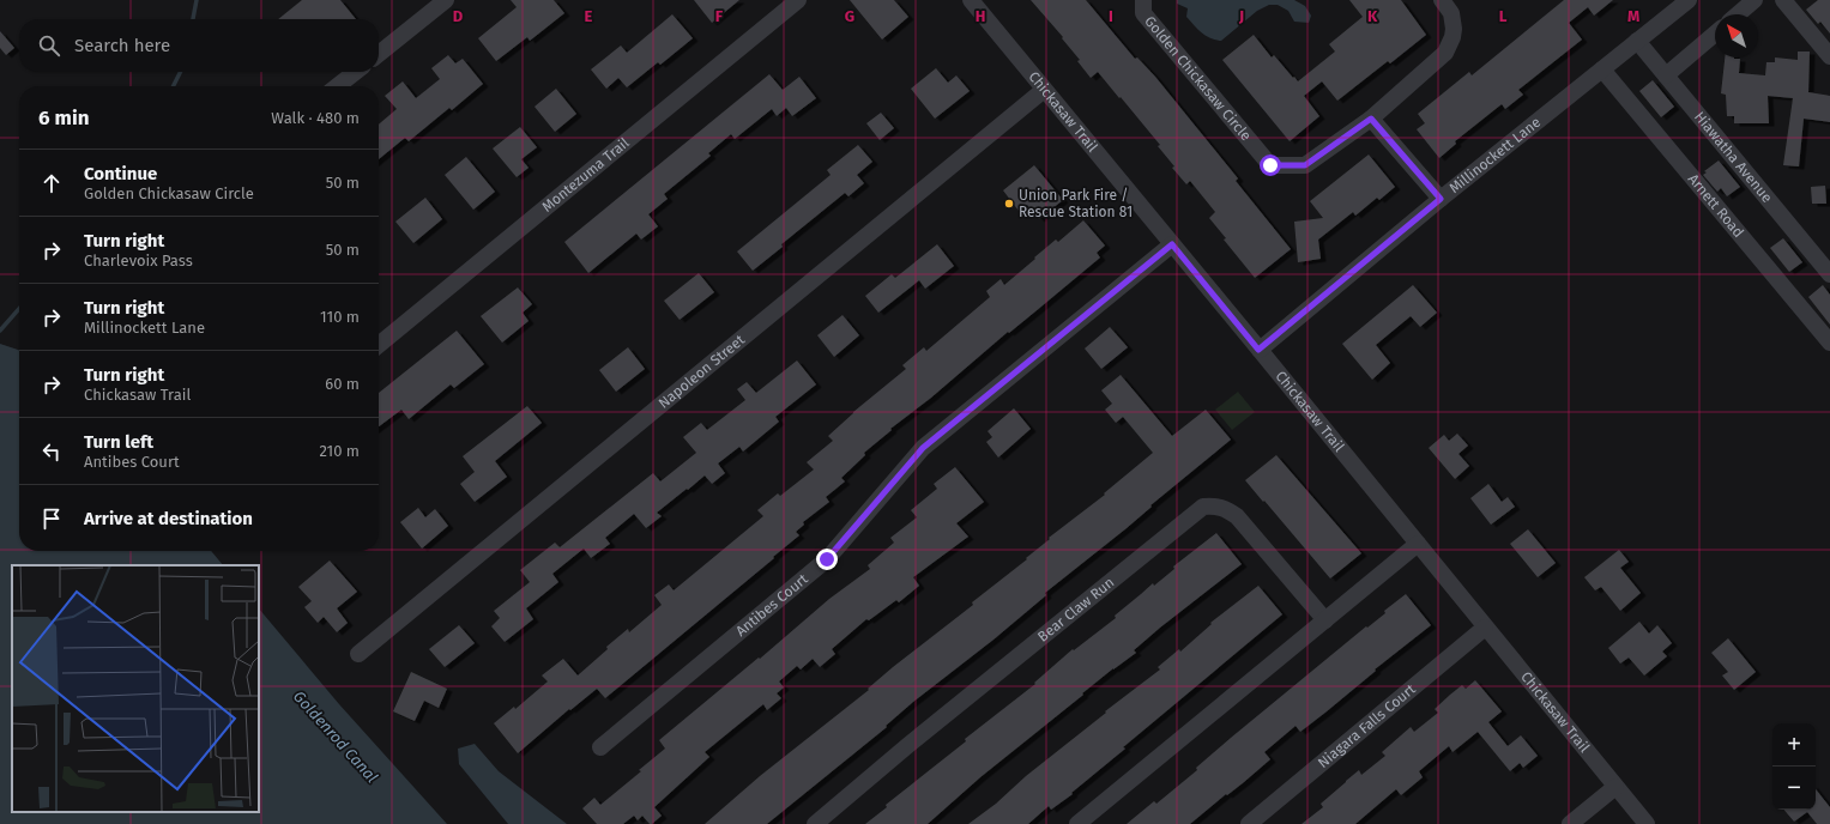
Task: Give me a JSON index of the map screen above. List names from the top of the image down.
{
  "streets": {
    "street": [
      "Golden Chickasaw Circle",
      "Chickasaw Trail",
      "Millinockett Lane",
      "Hiawatha Avenue",
      "Montezuma Trail",
      "Arnett Road",
      "Napoleon Street",
      "Antibes Court",
      "Bear Claw Run",
      "Niagara Falls Court"
    ]
  },
  "crossings": [
    ["Chickasaw Trail", "Millinockett Lane"],
    ["Chickasaw Trail", "Napoleon Street"],
    ["Chickasaw Trail", "Antibes Court"],
    ["Chickasaw Trail", "Niagara Falls Court"],
    ["Millinockett Lane", "Hiawatha Avenue"],
    ["Millinockett Lane", "Arnett Road"]
  ],
  "water": ["Goldenrod Canal"],
  "places": ["Union Park Fire / Rescue Station 81"],
  "north": "top left",
  "page": {
    "search": "Search here",
    "heading": ["6 min", "Walk · 480 m"],
    "list": [
      ["Continue", "Golden Chickasaw Circle", "50 m"],
      ["Turn right", "Charlevoix Pass", "50 m"],
      ["Turn right", "Millinockett Lane", "110 m"],
      ["Turn right", "Chickasaw Trail", "60 m"],
      ["Turn left", "Antibes Court", "210 m"],
      "Arrive at destination"
    ],
    "map_buttons": ["+", "−"]
  },
  "grid": {
    "columns": [
      "D",
      "E",
      "F",
      "G",
      "H",
      "I",
      "J",
      "K",
      "L",
      "M"
    ]
  }
}
